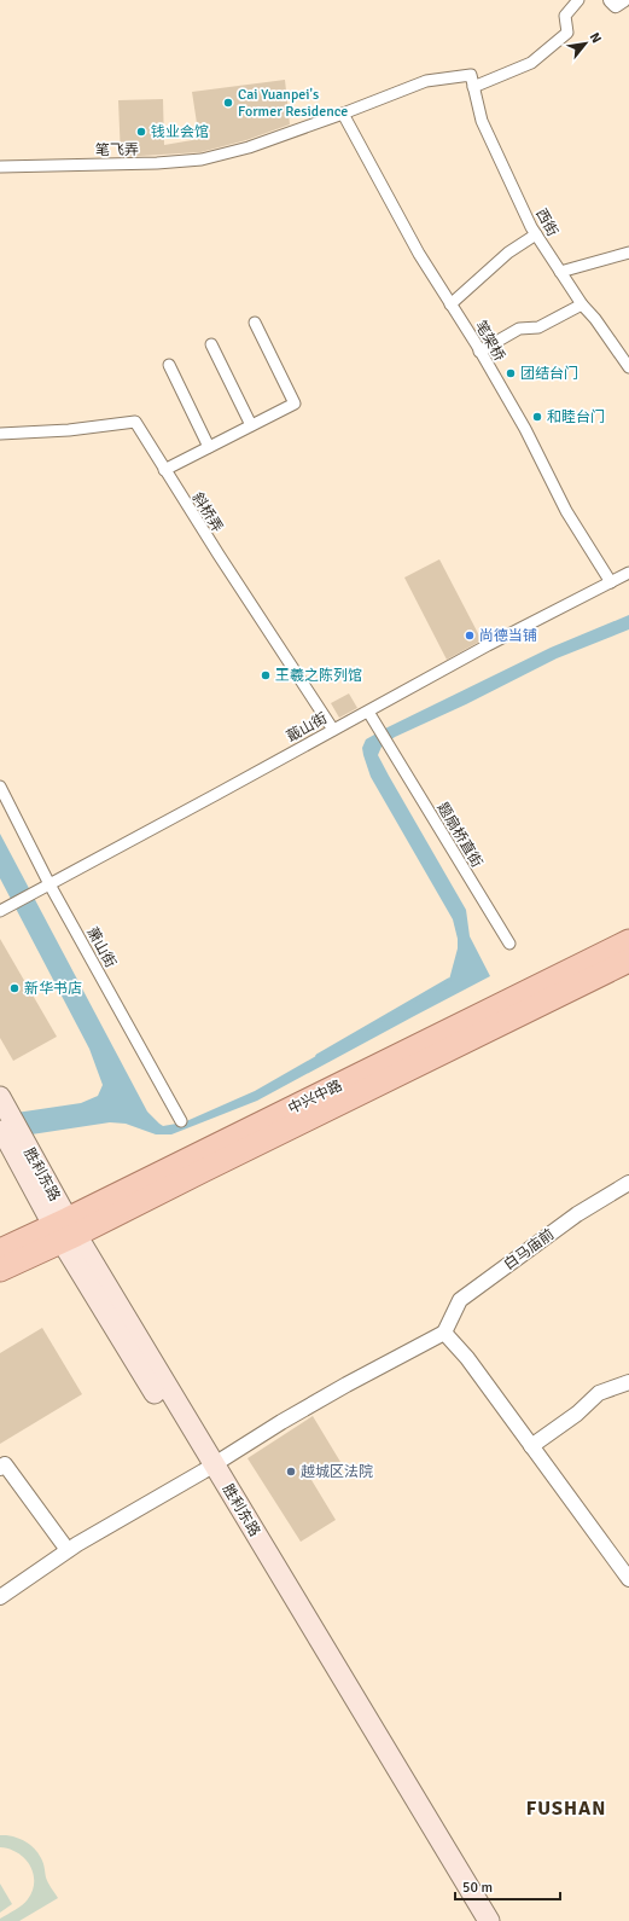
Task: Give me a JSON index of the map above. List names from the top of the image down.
{
  "streets": {
    "main road": ["中兴中路", "胜利东路"],
    "street": [
      "笔飞弄",
      "西街",
      "笔架桥",
      "斜桥弄",
      "蕺山街",
      "题扇桥直街",
      "萧山街",
      "白马庙前"
    ]
  },
  "crossings": [
    ["笔飞弄", "西街"],
    ["笔飞弄", "笔架桥"],
    ["笔架桥", "蕺山街"],
    ["斜桥弄", "蕺山街"],
    ["蕺山街", "题扇桥直街"],
    ["蕺山街", "萧山街"],
    ["中兴中路", "胜利东路"]
  ],
  "districts": ["FUSHAN"],
  "places": [
    "Cai Yuanpei's Former Residence",
    "钱业会馆",
    "团结台门",
    "和睦台门",
    "尚德当铺",
    "王羲之陈列馆",
    "新华书店",
    "越城区法院"
  ],
  "scale_bar": "50 m",
  "north": "top right"
}
